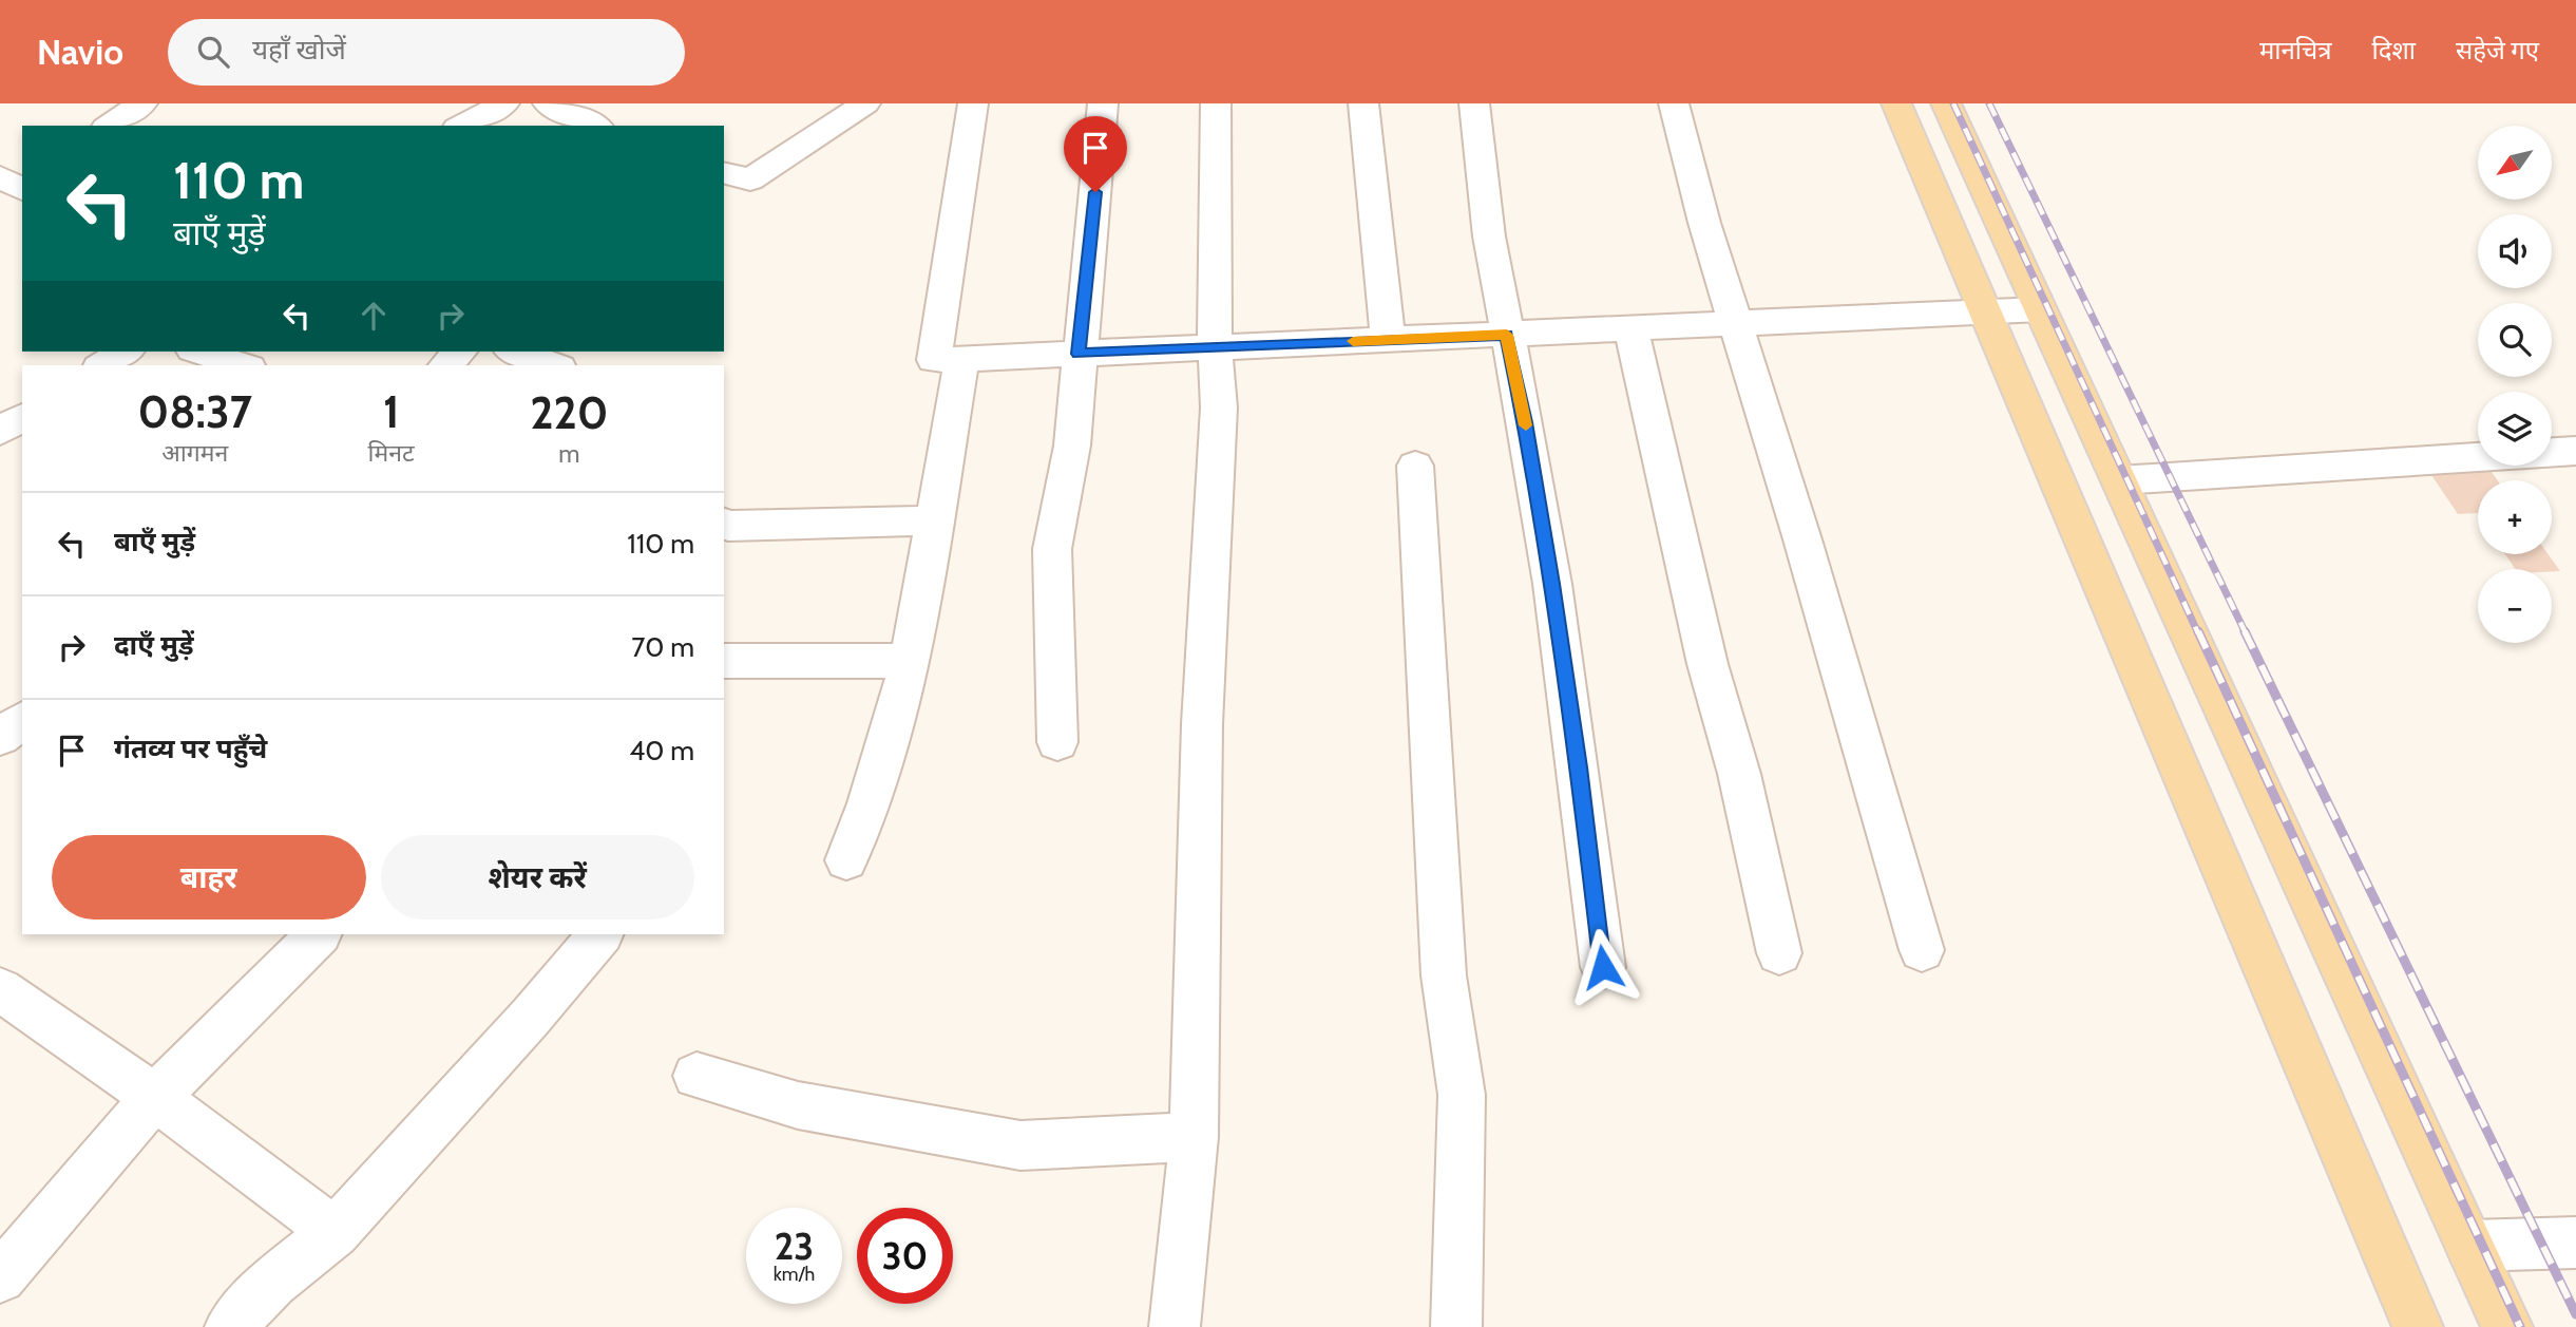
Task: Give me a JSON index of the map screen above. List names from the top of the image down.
{
  "north": "bottom left",
  "page": {
    "header": "Navio",
    "search": "यहाँ खोजें",
    "nav": ["मानचित्र", "दिशा", "सहेजे गए"],
    "map_buttons": ["+", "−"],
    "turn": ["110 m", "बाएँ मुड़ें"],
    "eta": [
      "08:37",
      "आगमन",
      "1",
      "मिनट",
      "220",
      "m"
    ],
    "list": [
      {
        "name": "बाएँ मुड़ें",
        "value": "110 m"
      },
      {
        "name": "दाएँ मुड़ें",
        "value": "70 m"
      },
      {
        "name": "गंतव्य पर पहुँचे",
        "value": "40 m"
      }
    ],
    "buttons": ["बाहर", "शेयर करें"],
    "speed": "23 km/h",
    "limit": "30"
  }
}
